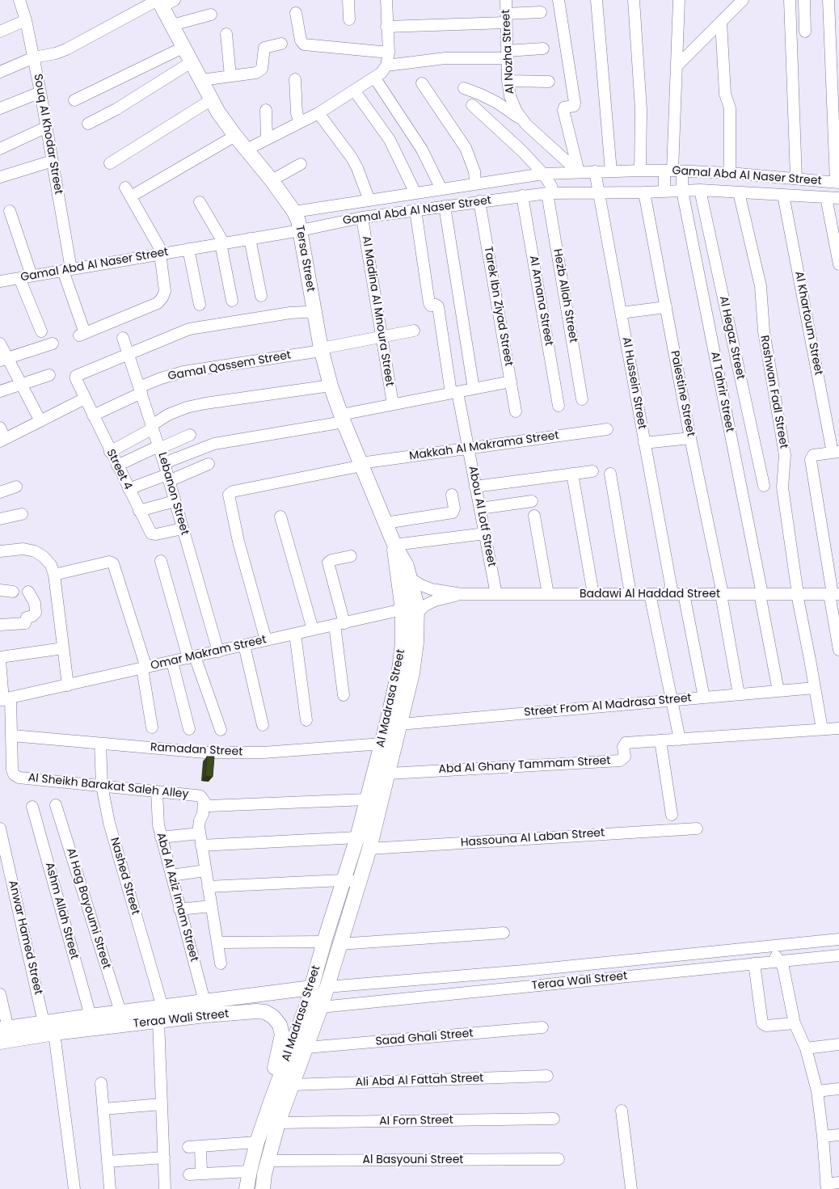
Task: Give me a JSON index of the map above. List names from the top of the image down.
{
  "streets": {
    "main road": ["Tersa Street", "Al Madrasa Street", "Teraa Wali Street"],
    "street": [
      "Al Nozha Street",
      "Souq Al Khodar Street",
      "Gamal Abd Al Naser Street",
      "Hezb Allah Street",
      "Al Amana Street",
      "Tarek Ibn Ziyad Street",
      "Al Madina Al Mnoura Street",
      "Al Khartoum Street",
      "Al Hegaz Street",
      "Gamal Qassem Street",
      "Al Hussein Street",
      "Al Tahrir Street",
      "Rashwan Fadl Street",
      "Palestine Street",
      "Makkah Al Makrama Street",
      "Street 4",
      "Lebanon Street",
      "Abou Al Lotf Street",
      "Badawi Al Haddad Street",
      "Omar Makram Street",
      "Street From Al Madrasa Street",
      "Ramadan Street",
      "Abd Al Ghany Tammam Street",
      "Al Sheikh Barakat Saleh Alley",
      "Hassouna Al Laban Street",
      "Nashed Street",
      "Abd Al Aziz Imam Street",
      "Al Hag Bayoumi Street",
      "Ashm Allah Street",
      "Anwar Hamed Street",
      "Saad Ghali Street",
      "Ali Abd Al Fattah Street",
      "Al Forn Street",
      "Al Basyouni Street"
    ]
  },
  "crossings": [
    ["Al Nozha Street", "Gamal Abd Al Naser Street"],
    ["Souq Al Khodar Street", "Gamal Abd Al Naser Street"],
    ["Gamal Abd Al Naser Street", "Tersa Street"],
    ["Gamal Abd Al Naser Street", "Hezb Allah Street"],
    ["Gamal Abd Al Naser Street", "Al Amana Street"],
    ["Gamal Abd Al Naser Street", "Tarek Ibn Ziyad Street"],
    ["Gamal Abd Al Naser Street", "Al Madina Al Mnoura Street"],
    ["Gamal Abd Al Naser Street", "Al Khartoum Street"],
    ["Gamal Abd Al Naser Street", "Al Hegaz Street"],
    ["Gamal Abd Al Naser Street", "Al Hussein Street"],
    ["Gamal Abd Al Naser Street", "Al Tahrir Street"],
    ["Gamal Abd Al Naser Street", "Rashwan Fadl Street"],
    ["Gamal Abd Al Naser Street", "Palestine Street"],
    ["Gamal Abd Al Naser Street", "Abou Al Lotf Street"],
    ["Tersa Street", "Gamal Qassem Street"],
    ["Tersa Street", "Makkah Al Makrama Street"],
    ["Tersa Street", "Al Madrasa Street"],
    ["Al Madina Al Mnoura Street", "Gamal Qassem Street"],
    ["Gamal Qassem Street", "Street 4"],
    ["Gamal Qassem Street", "Lebanon Street"],
    ["Al Hussein Street", "Badawi Al Haddad Street"],
    ["Al Tahrir Street", "Badawi Al Haddad Street"],
    ["Al Tahrir Street", "Street From Al Madrasa Street"],
    ["Rashwan Fadl Street", "Badawi Al Haddad Street"],
    ["Rashwan Fadl Street", "Street From Al Madrasa Street"],
    ["Rashwan Fadl Street", "Abd Al Ghany Tammam Street"],
    ["Palestine Street", "Badawi Al Haddad Street"],
    ["Palestine Street", "Street From Al Madrasa Street"],
    ["Makkah Al Makrama Street", "Abou Al Lotf Street"],
    ["Makkah Al Makrama Street", "Omar Makram Street"],
    ["Street 4", "Lebanon Street"],
    ["Lebanon Street", "Omar Makram Street"],
    ["Abou Al Lotf Street", "Badawi Al Haddad Street"],
    ["Badawi Al Haddad Street", "Omar Makram Street"],
    ["Badawi Al Haddad Street", "Al Madrasa Street"],
    ["Omar Makram Street", "Al Madrasa Street"],
    ["Omar Makram Street", "Al Sheikh Barakat Saleh Alley"],
    ["Al Madrasa Street", "Street From Al Madrasa Street"],
    ["Al Madrasa Street", "Ramadan Street"],
    ["Al Madrasa Street", "Abd Al Ghany Tammam Street"],
    ["Al Madrasa Street", "Al Sheikh Barakat Saleh Alley"],
    ["Al Madrasa Street", "Hassouna Al Laban Street"],
    ["Al Madrasa Street", "Teraa Wali Street"],
    ["Al Madrasa Street", "Saad Ghali Street"],
    ["Al Madrasa Street", "Ali Abd Al Fattah Street"],
    ["Al Madrasa Street", "Al Forn Street"],
    ["Al Madrasa Street", "Al Basyouni Street"],
    ["Ramadan Street", "Al Sheikh Barakat Saleh Alley"],
    ["Ramadan Street", "Nashed Street"],
    ["Al Sheikh Barakat Saleh Alley", "Nashed Street"],
    ["Al Sheikh Barakat Saleh Alley", "Abd Al Aziz Imam Street"],
    ["Nashed Street", "Teraa Wali Street"],
    ["Abd Al Aziz Imam Street", "Teraa Wali Street"],
    ["Al Hag Bayoumi Street", "Teraa Wali Street"],
    ["Ashm Allah Street", "Teraa Wali Street"],
    ["Anwar Hamed Street", "Teraa Wali Street"]
  ]
}
